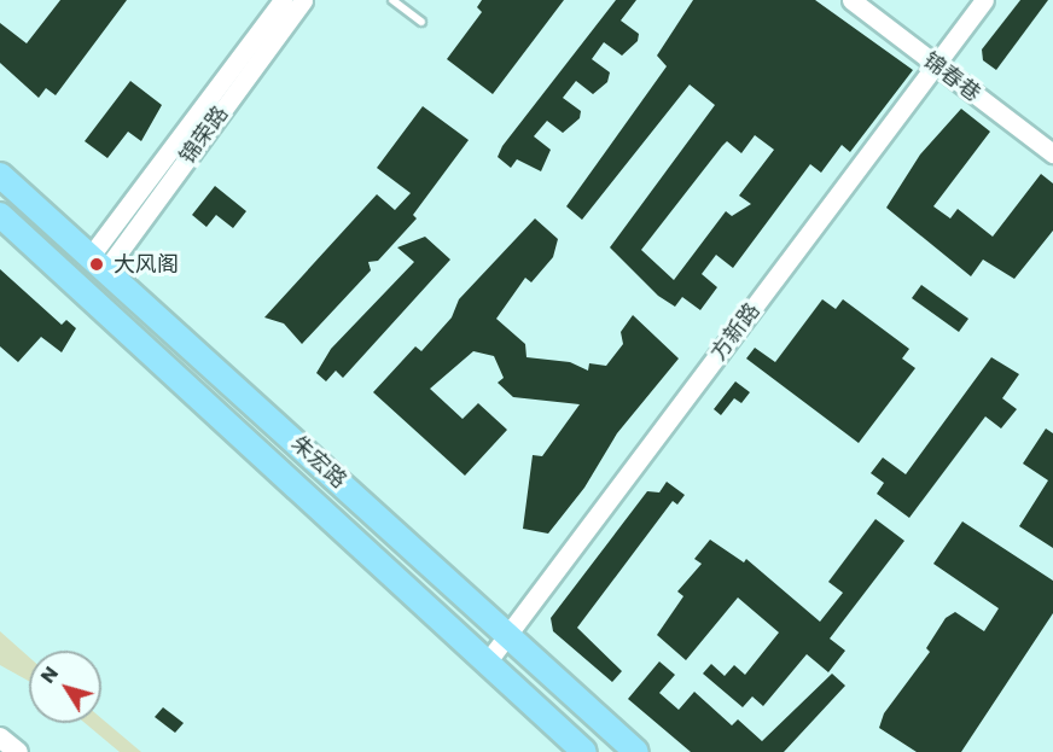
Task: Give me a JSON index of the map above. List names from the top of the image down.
{
  "streets": {
    "main road": ["朱宏路"],
    "street": ["锦春巷", "锦荣路", "方新路"]
  },
  "crossings": [
    ["锦春巷", "方新路"],
    ["锦荣路", "朱宏路"],
    ["方新路", "朱宏路"]
  ],
  "places": ["大风阁"],
  "north": "top left"
}
